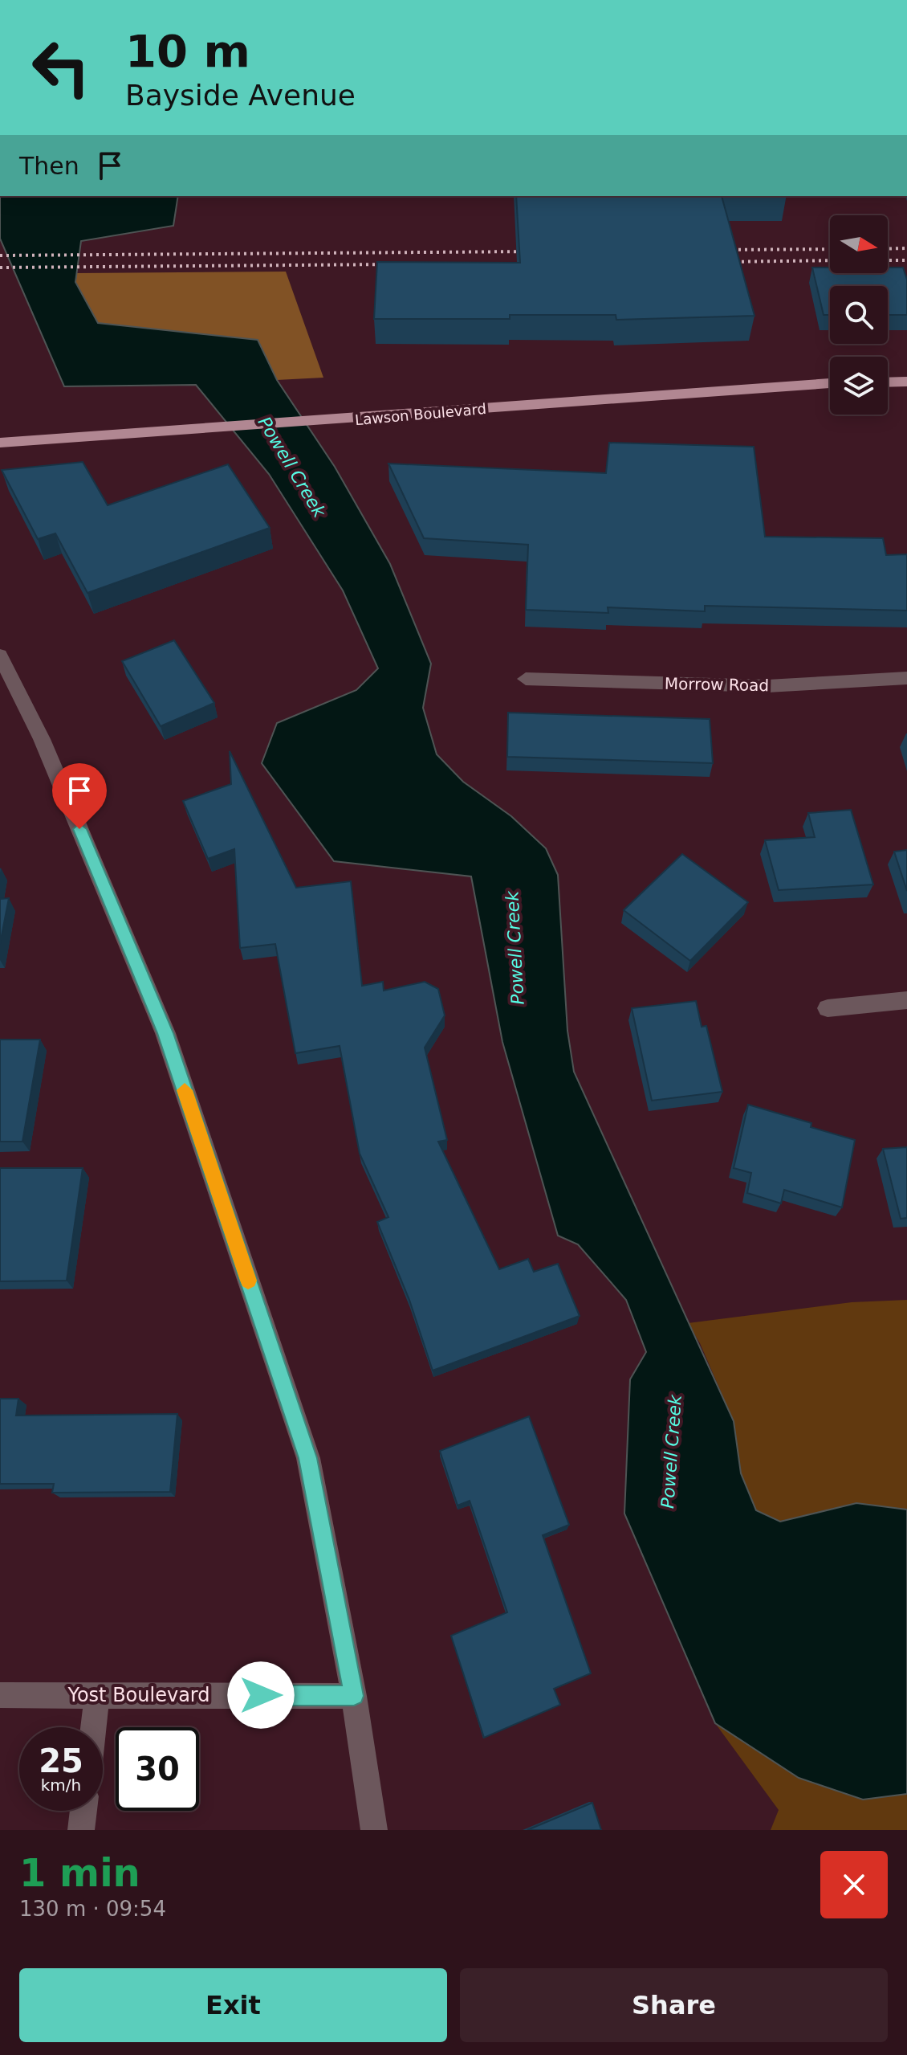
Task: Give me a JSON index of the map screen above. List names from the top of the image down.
{
  "streets": {
    "main road": ["Lawson Boulevard"],
    "street": ["Morrow Road", "Yost Boulevard"]
  },
  "water": ["Powell Creek"],
  "north": "right",
  "page": {
    "turn": ["10 m", "Bayside Avenue"],
    "then": "Then",
    "speed": "25 km/h",
    "limit": "30",
    "heading": ["1 min", "130 m · 09:54"],
    "buttons": ["Exit", "Share"]
  }
}
